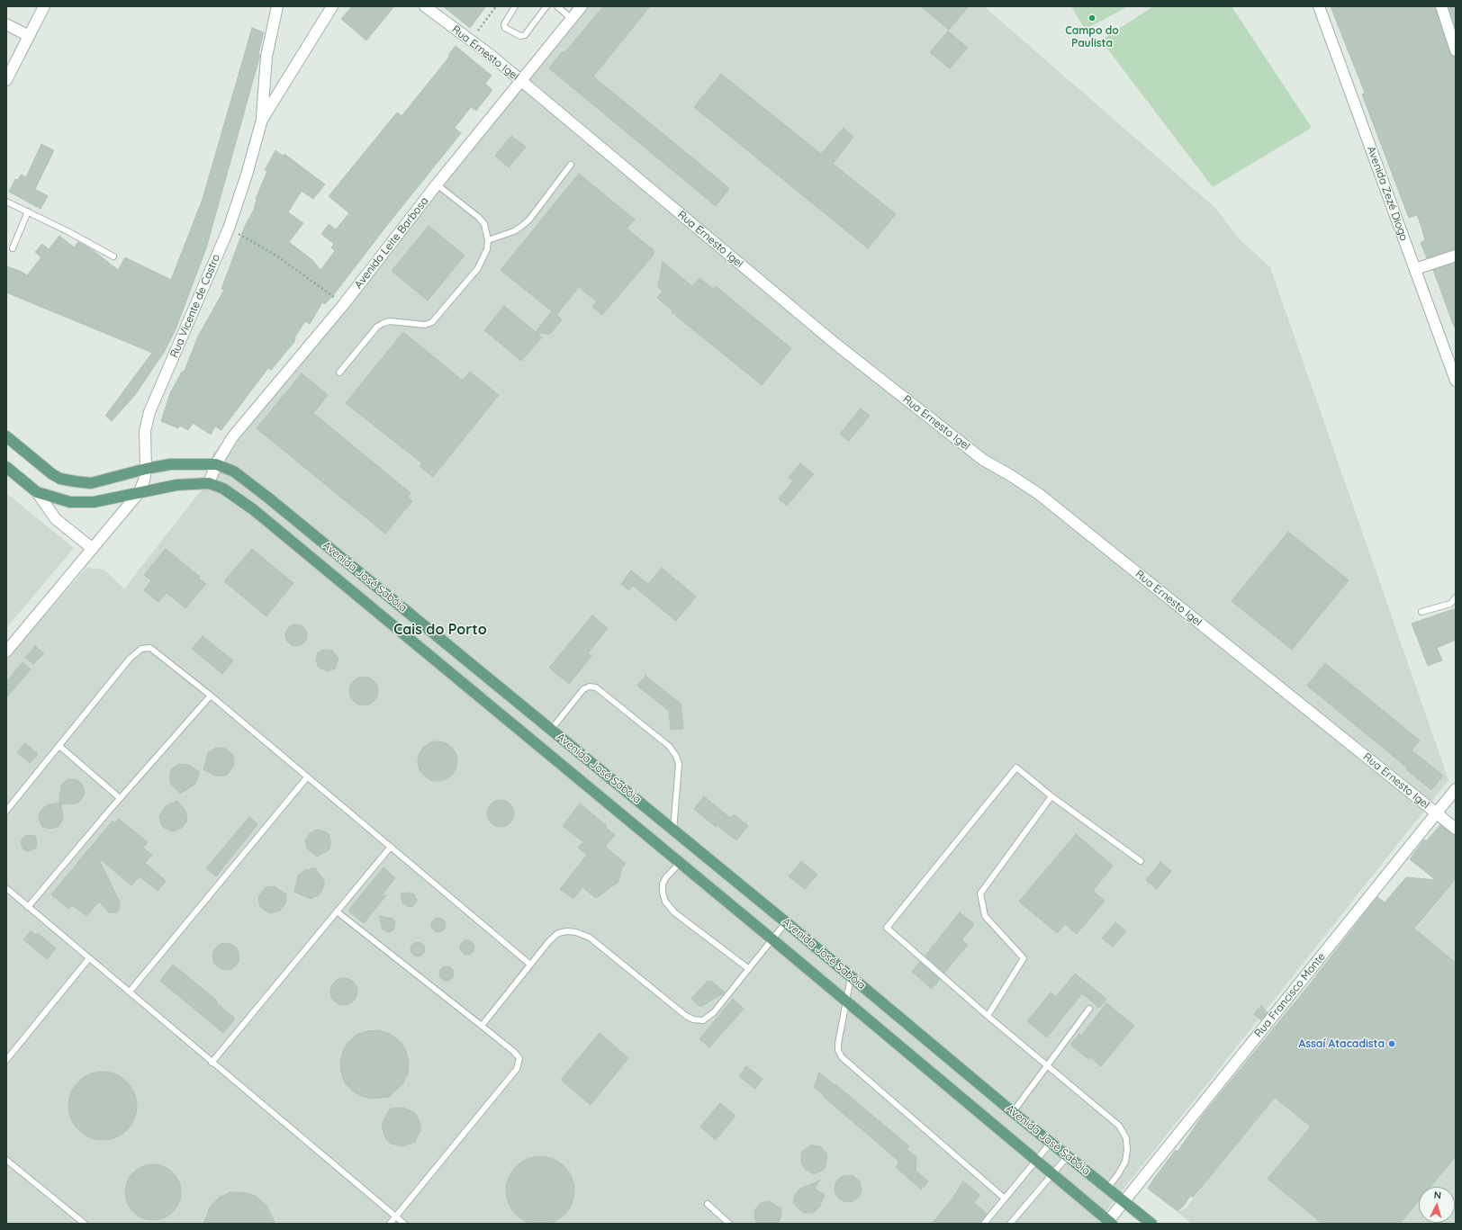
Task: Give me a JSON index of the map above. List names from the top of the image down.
{
  "streets": {
    "main road": ["Avenida José Sabóia"],
    "street": [
      "Rua Ernesto Igel",
      "Avenida Zezé Diogo",
      "Avenida Leite Barbosa",
      "Rua Vicente de Castro",
      "Rua Francisco Monte"
    ]
  },
  "crossings": [
    ["Rua Ernesto Igel", "Avenida Leite Barbosa"],
    ["Rua Ernesto Igel", "Rua Francisco Monte"],
    ["Avenida Leite Barbosa", "Avenida José Sabóia"],
    ["Rua Vicente de Castro", "Avenida José Sabóia"],
    ["Avenida José Sabóia", "Rua Francisco Monte"]
  ],
  "districts": ["Cais do Porto"],
  "places": ["Campo do Paulista", "Assaí Atacadista"],
  "north": "top"
}
